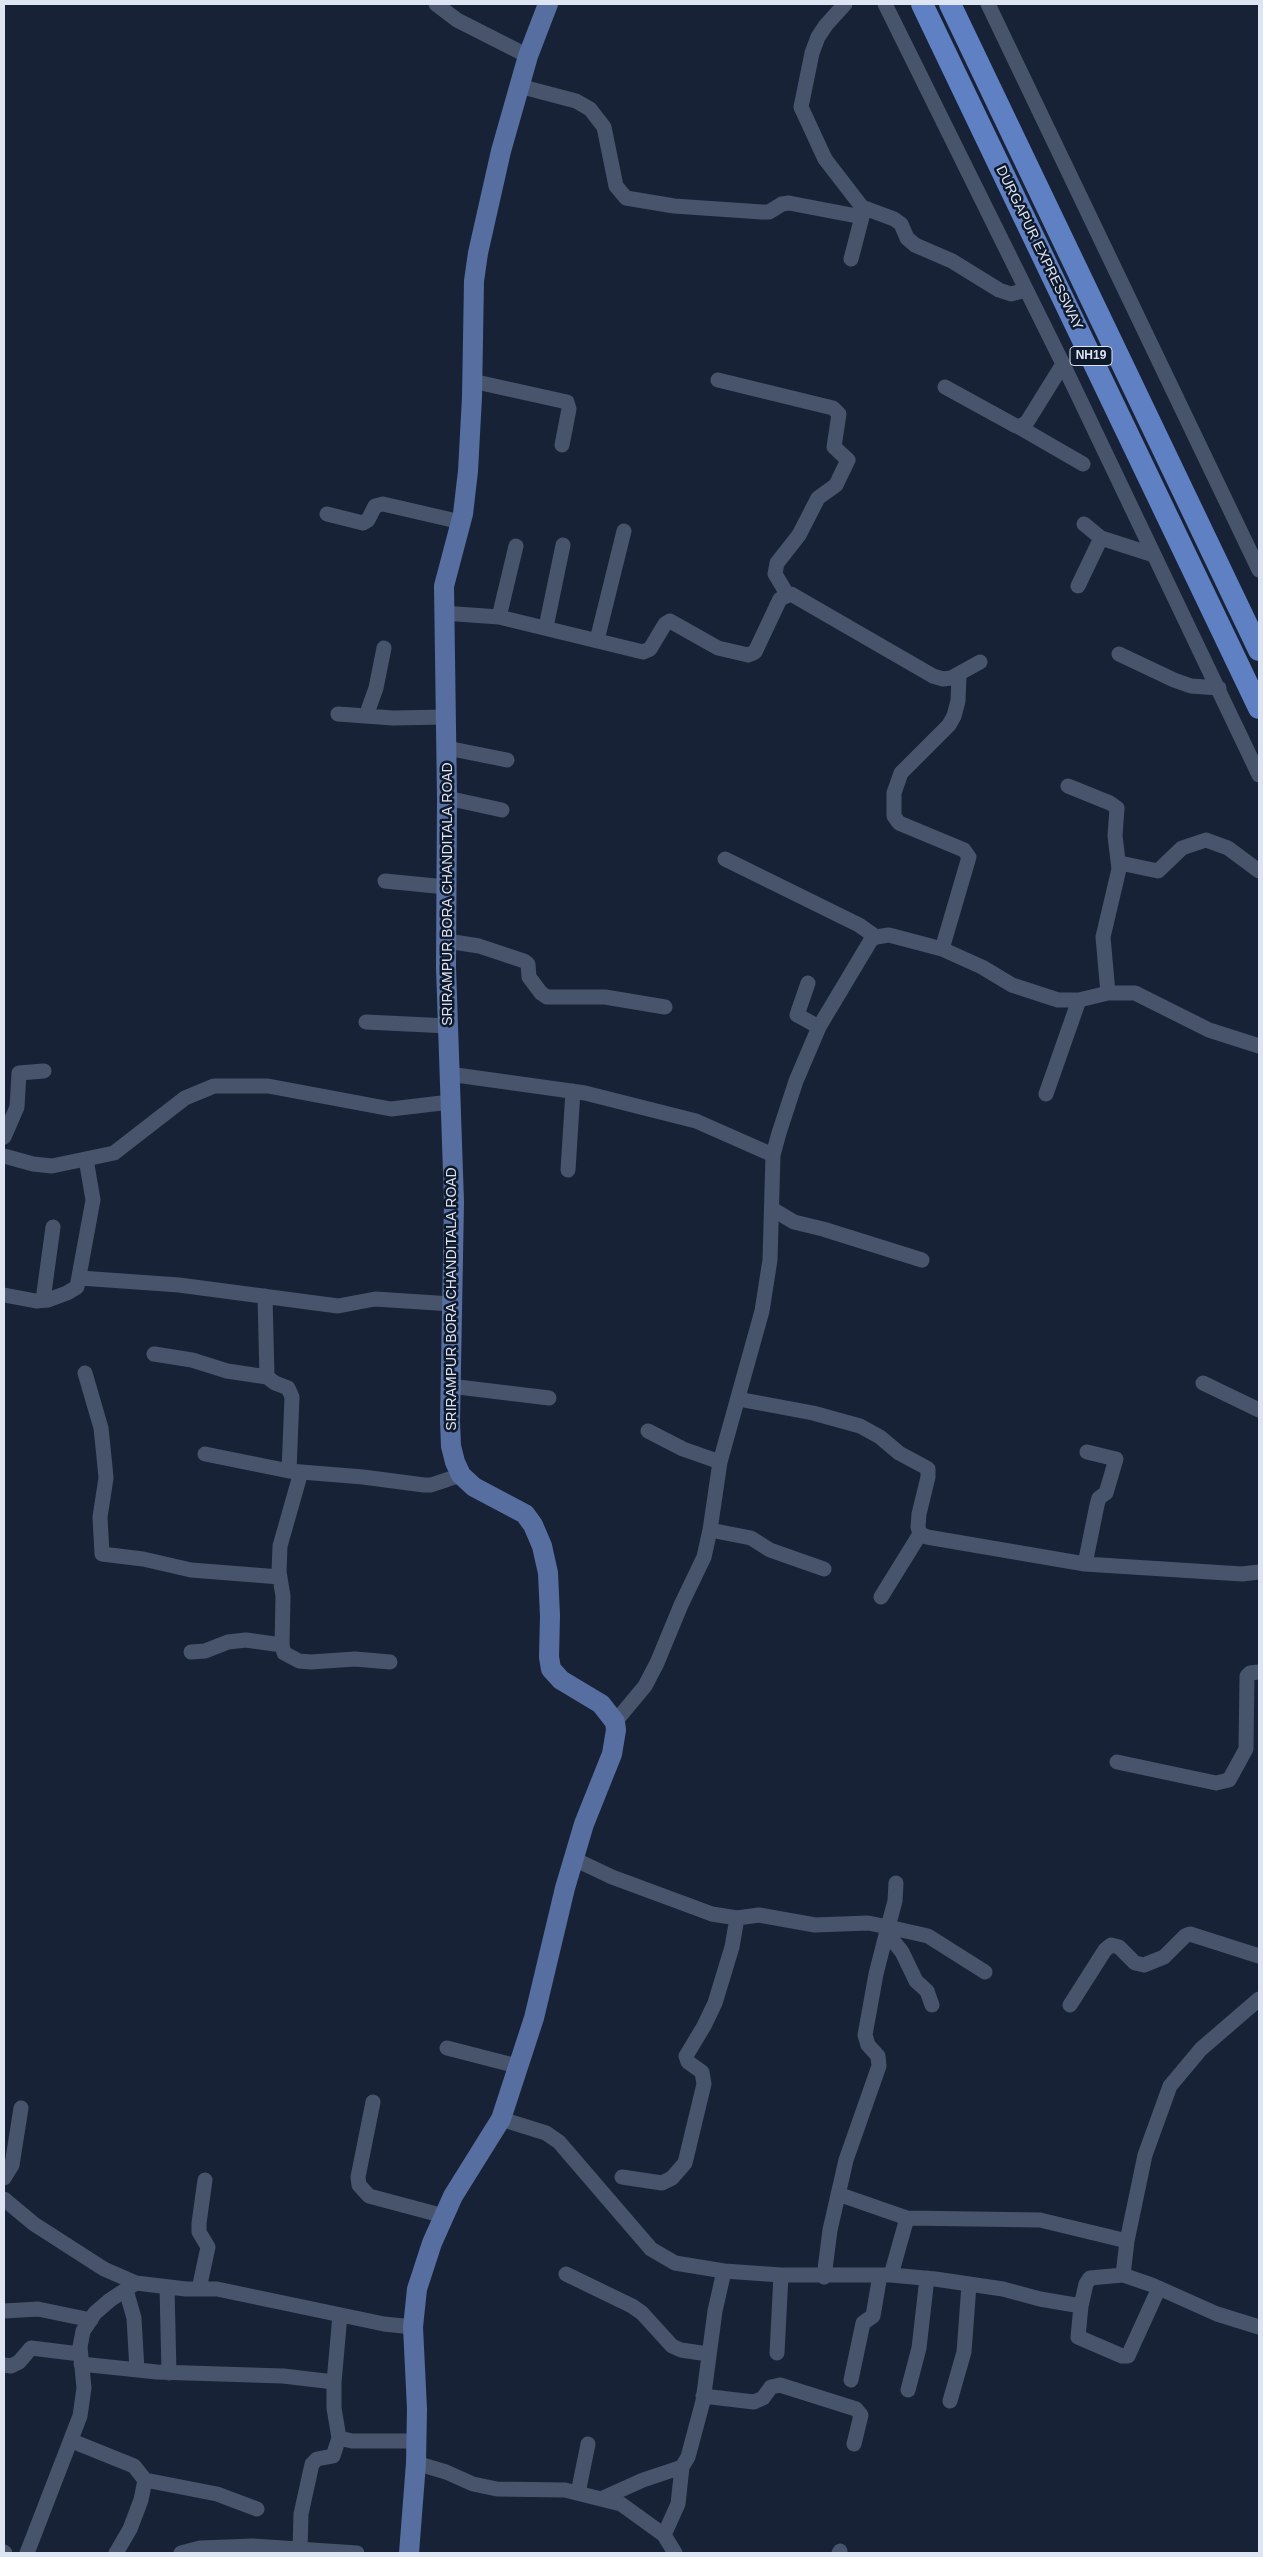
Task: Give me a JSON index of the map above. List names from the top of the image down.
{
  "streets": {
    "highway": ["DURGAPUR EXPRESSWAY", "NH19"],
    "main road": ["SRIRAMPUR BORA CHANDITALA ROAD"]
  }
}
